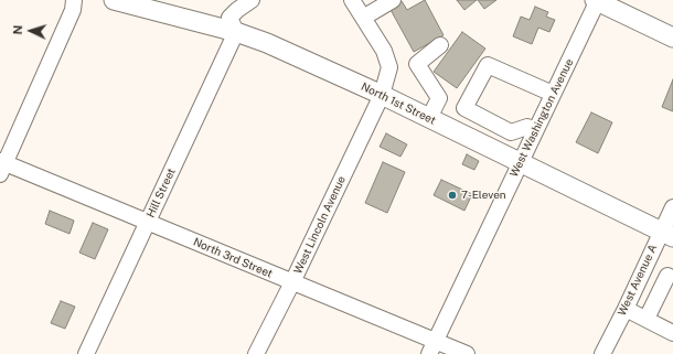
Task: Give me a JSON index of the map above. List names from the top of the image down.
{
  "streets": {
    "main road": ["North 1st Street"],
    "street": [
      "West Washington Avenue",
      "Hill Street",
      "West Lincoln Avenue",
      "North 3rd Street",
      "West Avenue A"
    ]
  },
  "crossings": [
    ["North 1st Street", "West Washington Avenue"],
    ["North 1st Street", "Hill Street"],
    ["North 1st Street", "West Lincoln Avenue"],
    ["North 1st Street", "West Avenue A"],
    ["West Washington Avenue", "North 3rd Street"],
    ["Hill Street", "North 3rd Street"],
    ["West Lincoln Avenue", "North 3rd Street"]
  ],
  "places": ["7-Eleven"],
  "north": "left"
}
